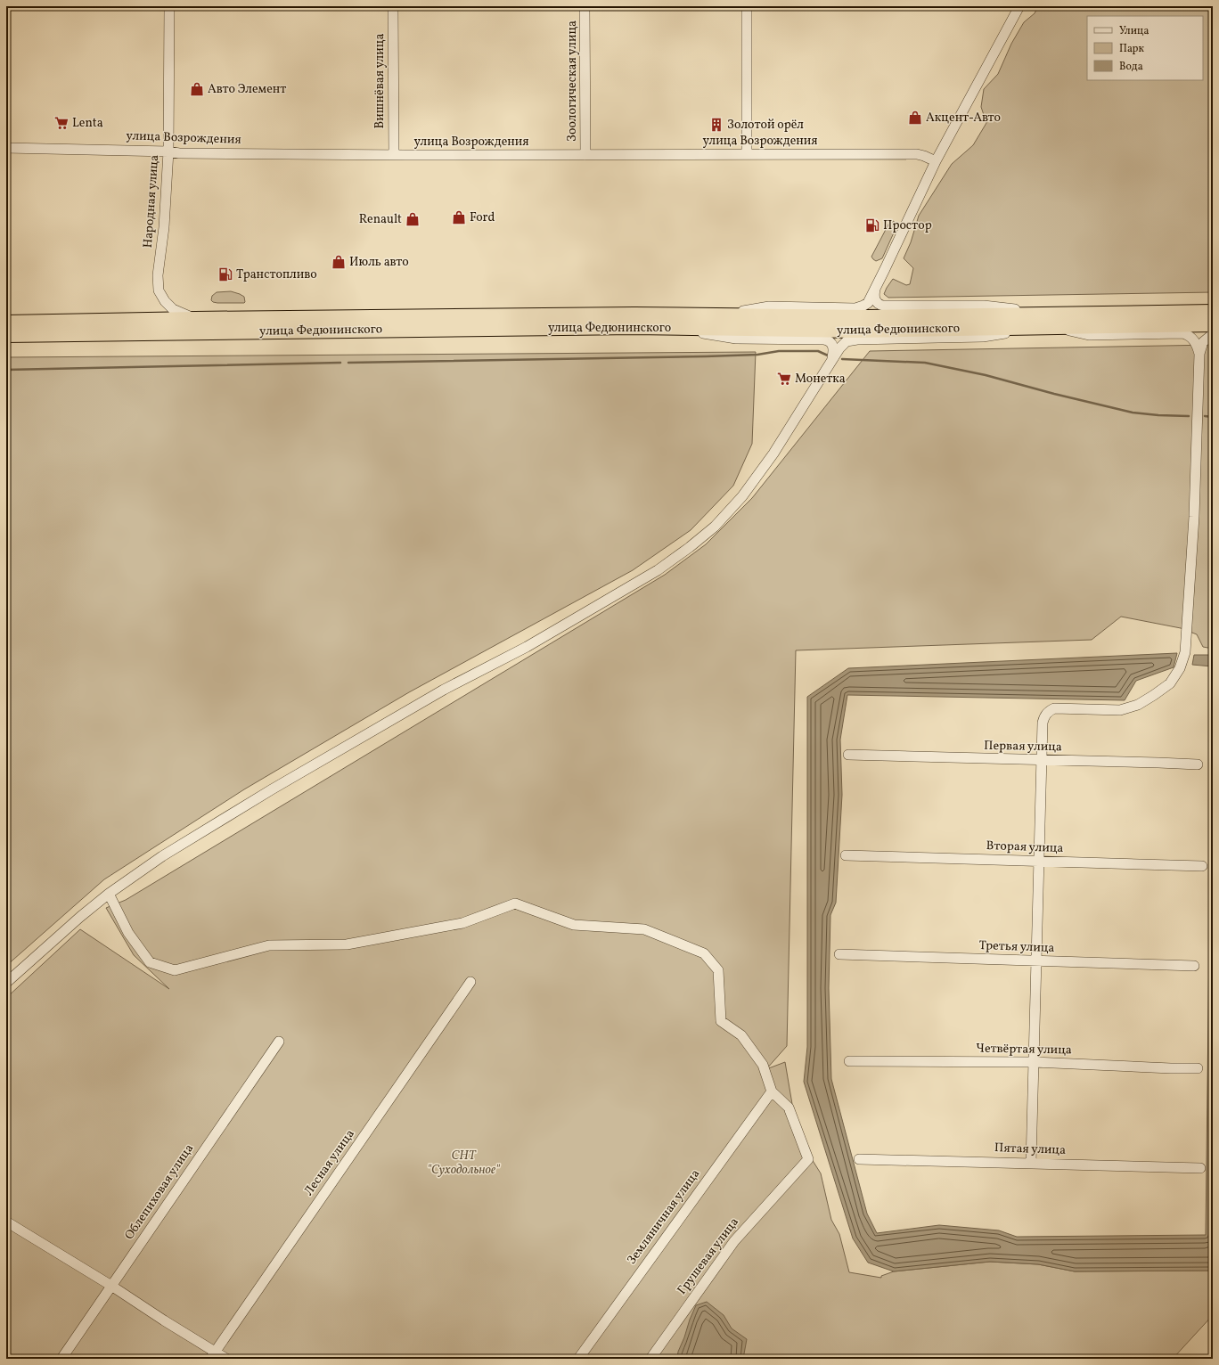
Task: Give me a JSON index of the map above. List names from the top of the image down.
{
  "streets": {
    "highway": ["улица Федюнинского"],
    "street": [
      "Вишнёвая улица",
      "Зоологическая улица",
      "улица Возрождения",
      "Народная улица",
      "Первая улица",
      "Вторая улица",
      "Третья улица",
      "Четвёртая улица",
      "Пятая улица",
      "Лесная улица",
      "Облепиховая улица",
      "Земляничная улица",
      "Грушевая улица"
    ]
  },
  "crossings": [
    ["Вишнёвая улица", "улица Возрождения"],
    ["Зоологическая улица", "улица Возрождения"],
    ["улица Возрождения", "Народная улица"],
    ["Народная улица", "улица Федюнинского"],
    ["Земляничная улица", "Грушевая улица"]
  ],
  "parks": ["СНТ \"Суходольное\""],
  "places": {
    "shop": [
      "Авто Элемент",
      "Акцент-Авто",
      "Ford",
      "Renault",
      "Июль авто"
    ],
    "supermarket": ["Lenta", "Монетка"],
    "building": ["Золотой орёл"],
    "fuel station": ["Простор", "Транстопливо"]
  },
  "legend": ["Улица", "Парк", "Вода"]
}
